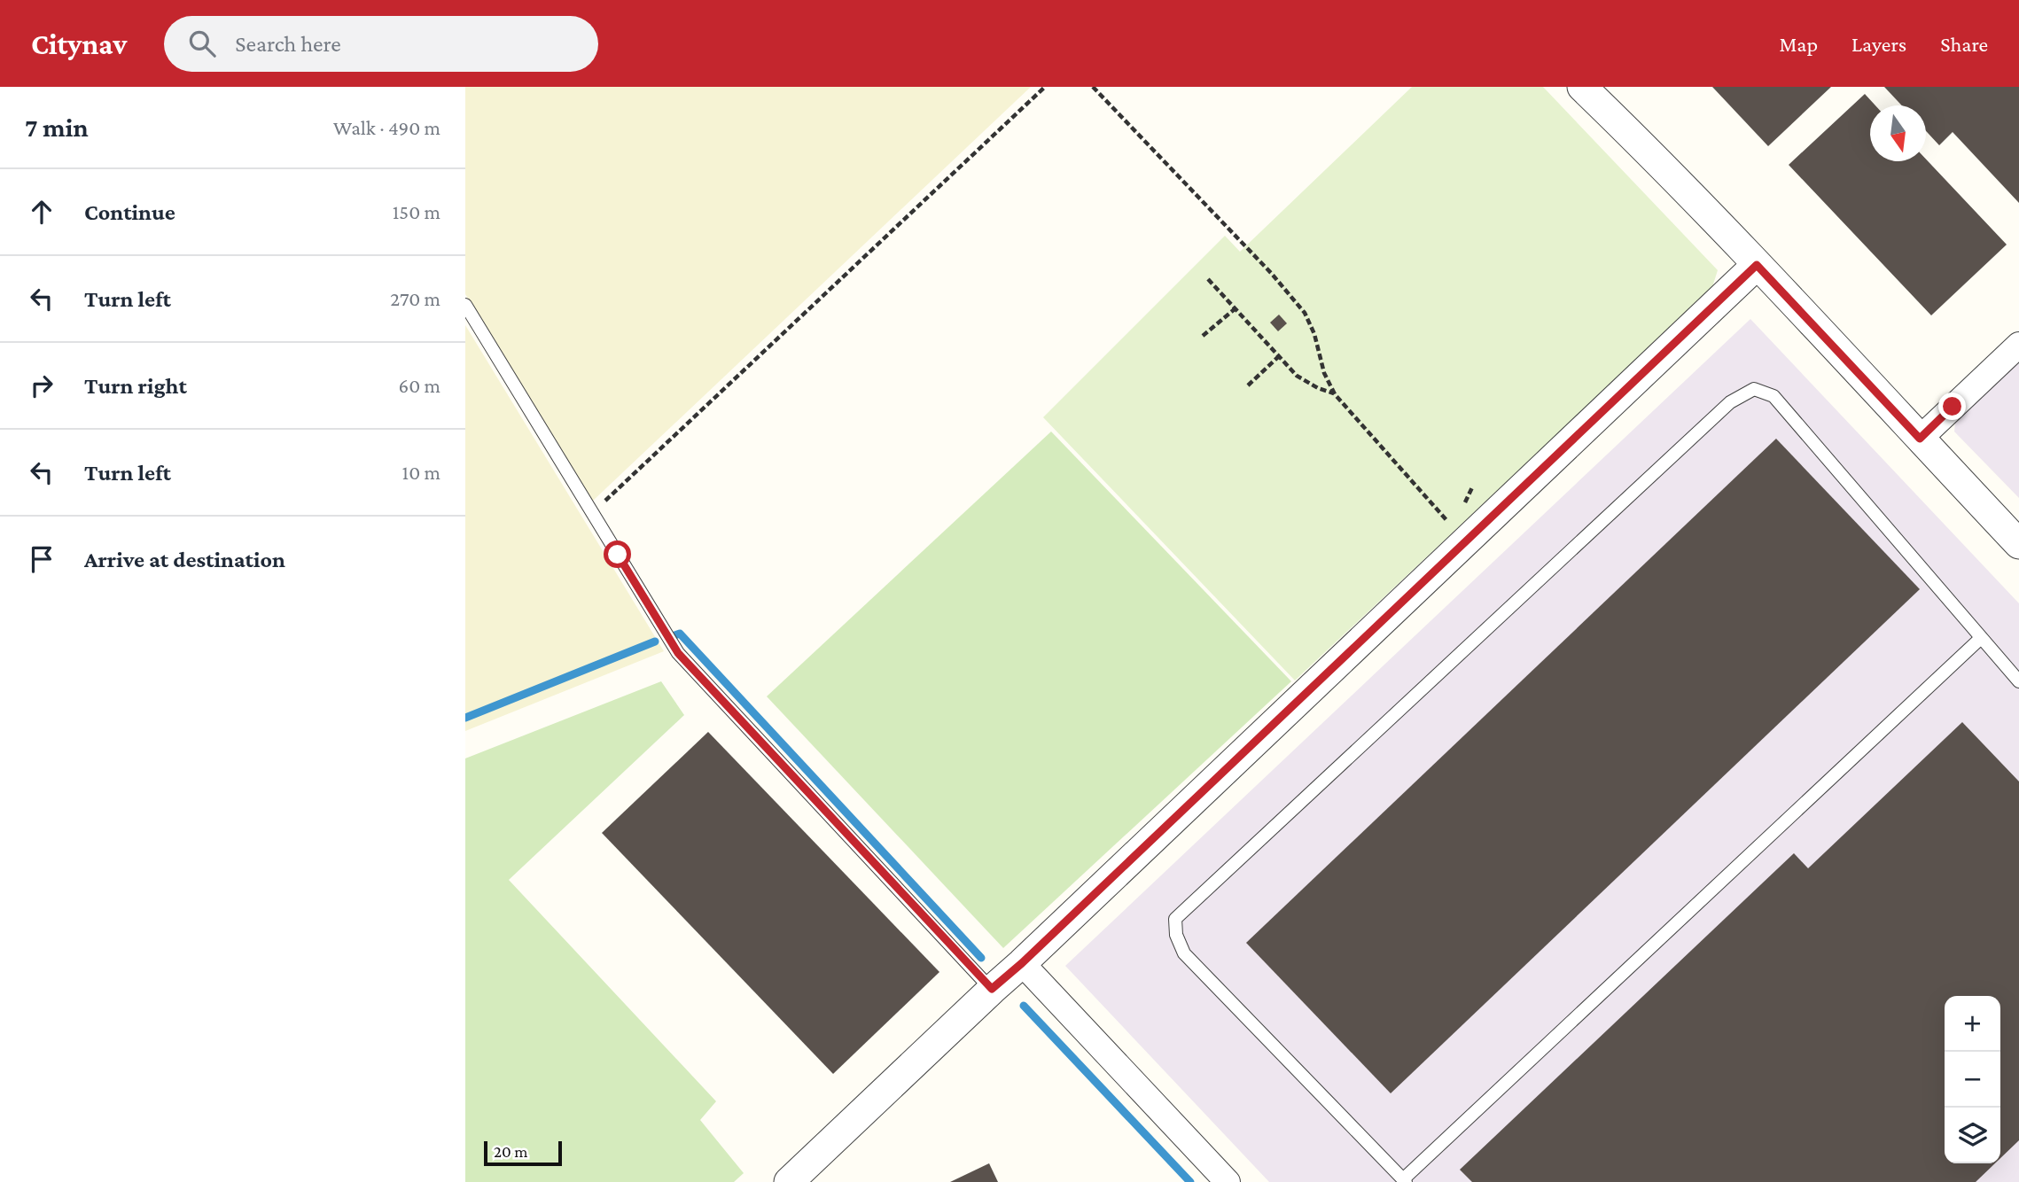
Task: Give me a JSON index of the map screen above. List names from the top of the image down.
{
  "scale_bar": "20 m",
  "north": "bottom",
  "page": {
    "header": "Citynav",
    "search": "Search here",
    "nav": ["Map", "Layers", "Share"],
    "heading": ["7 min", "Walk · 490 m"],
    "list": [
      ["Continue", "150 m"],
      ["Turn left", "270 m"],
      ["Turn right", "60 m"],
      ["Turn left", "10 m"],
      "Arrive at destination"
    ],
    "map_buttons": ["+", "−"],
    "scale": "20 m"
  }
}
